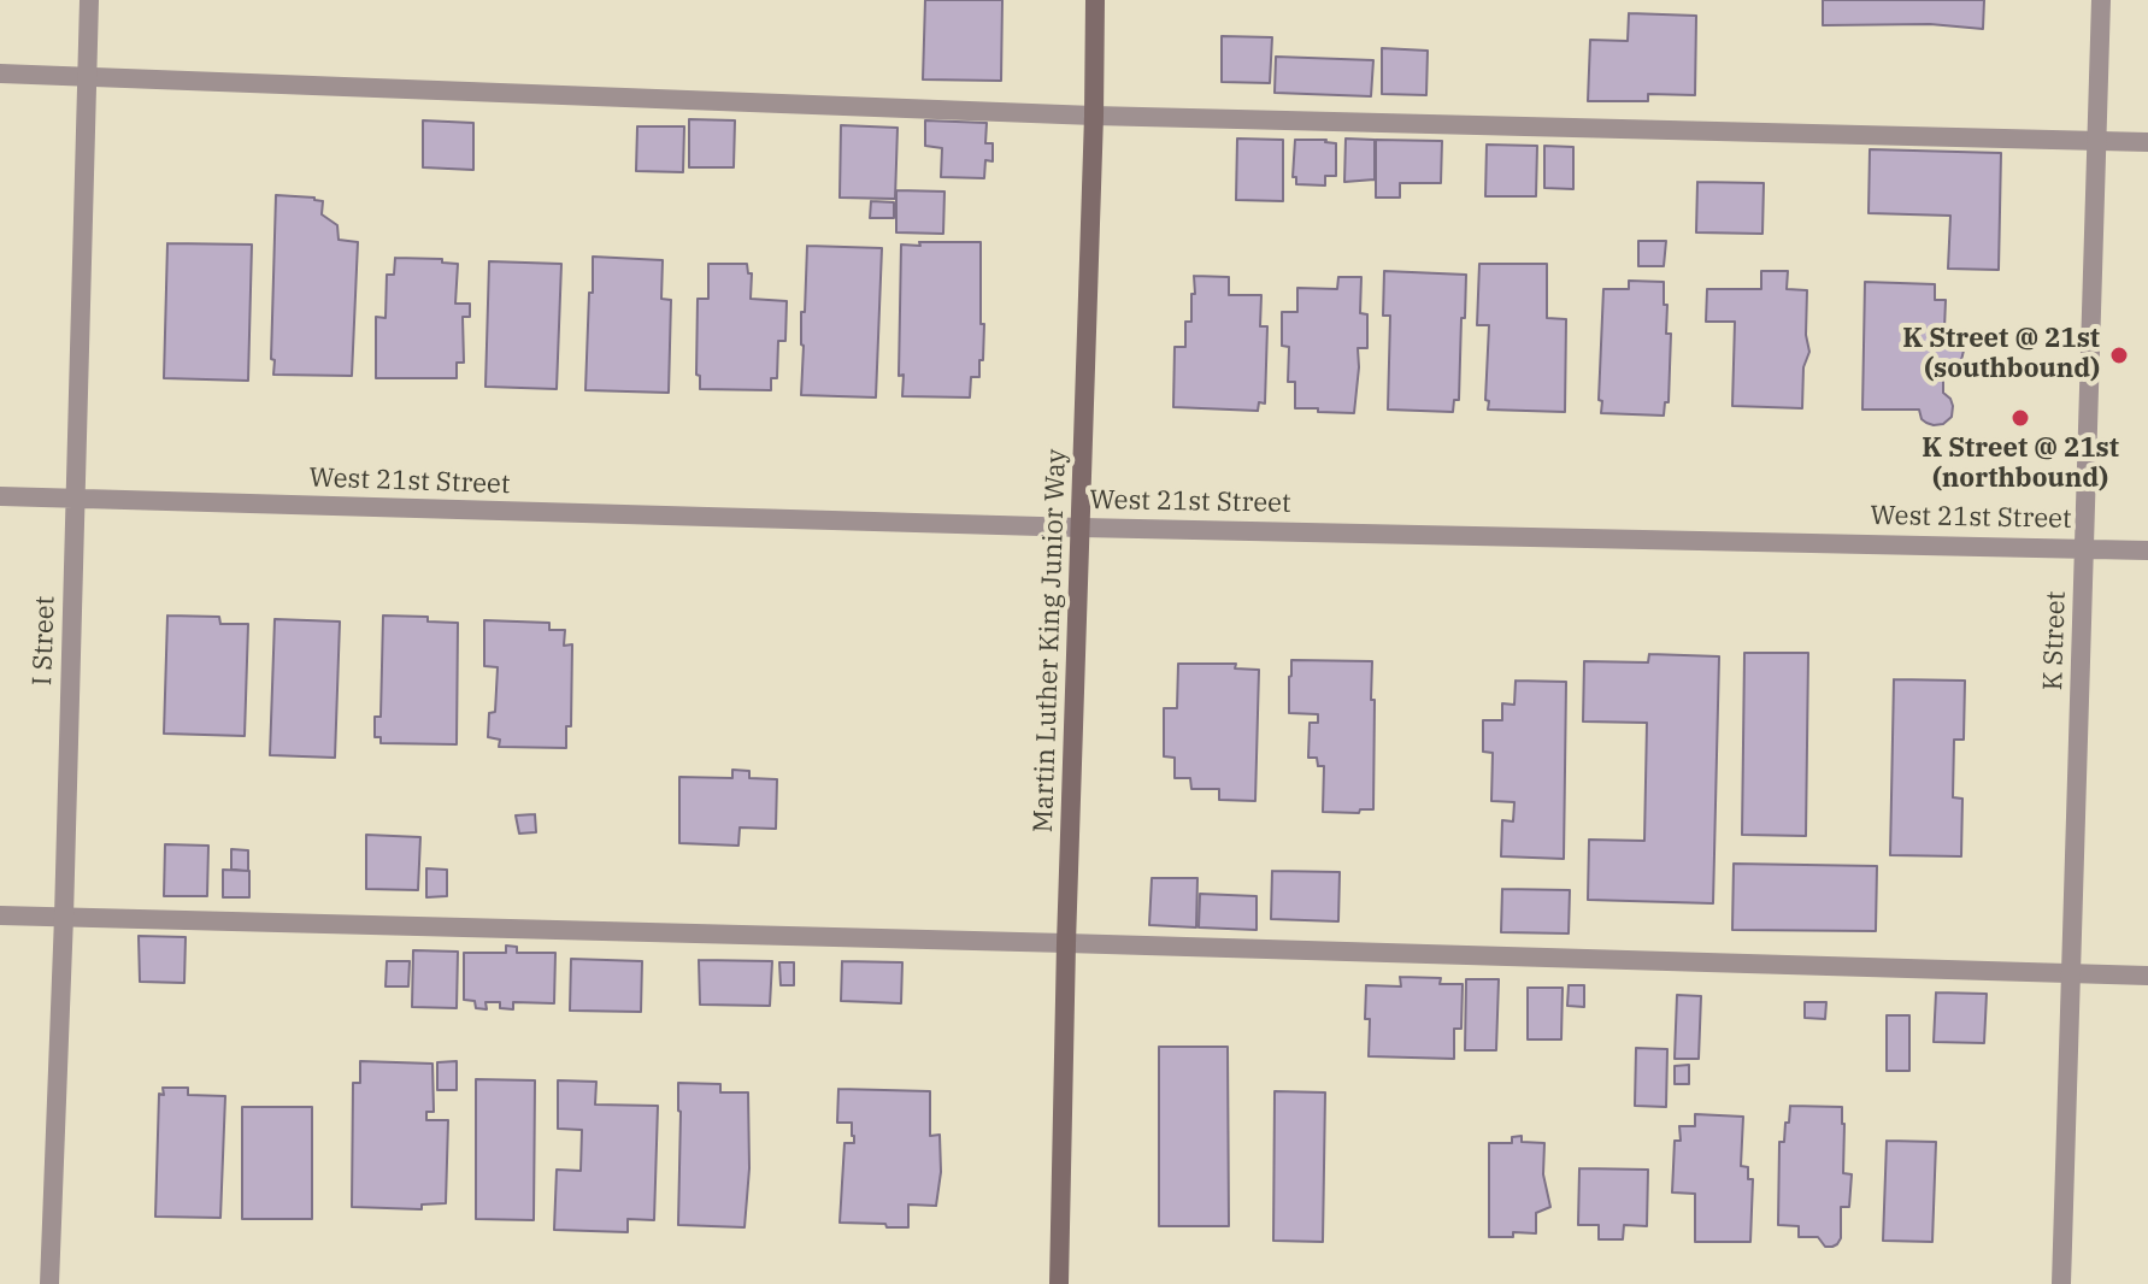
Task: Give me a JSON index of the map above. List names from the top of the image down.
{
  "streets": {
    "main road": ["Martin Luther King Junior Way"],
    "street": ["West 21st Street", "I Street", "K Street"]
  },
  "crossings": [
    ["West 21st Street", "I Street"],
    ["West 21st Street", "Martin Luther King Junior Way"],
    ["West 21st Street", "K Street"]
  ],
  "places": ["K Street @ 21st (southbound)", "K Street @ 21st (northbound)"]
}
